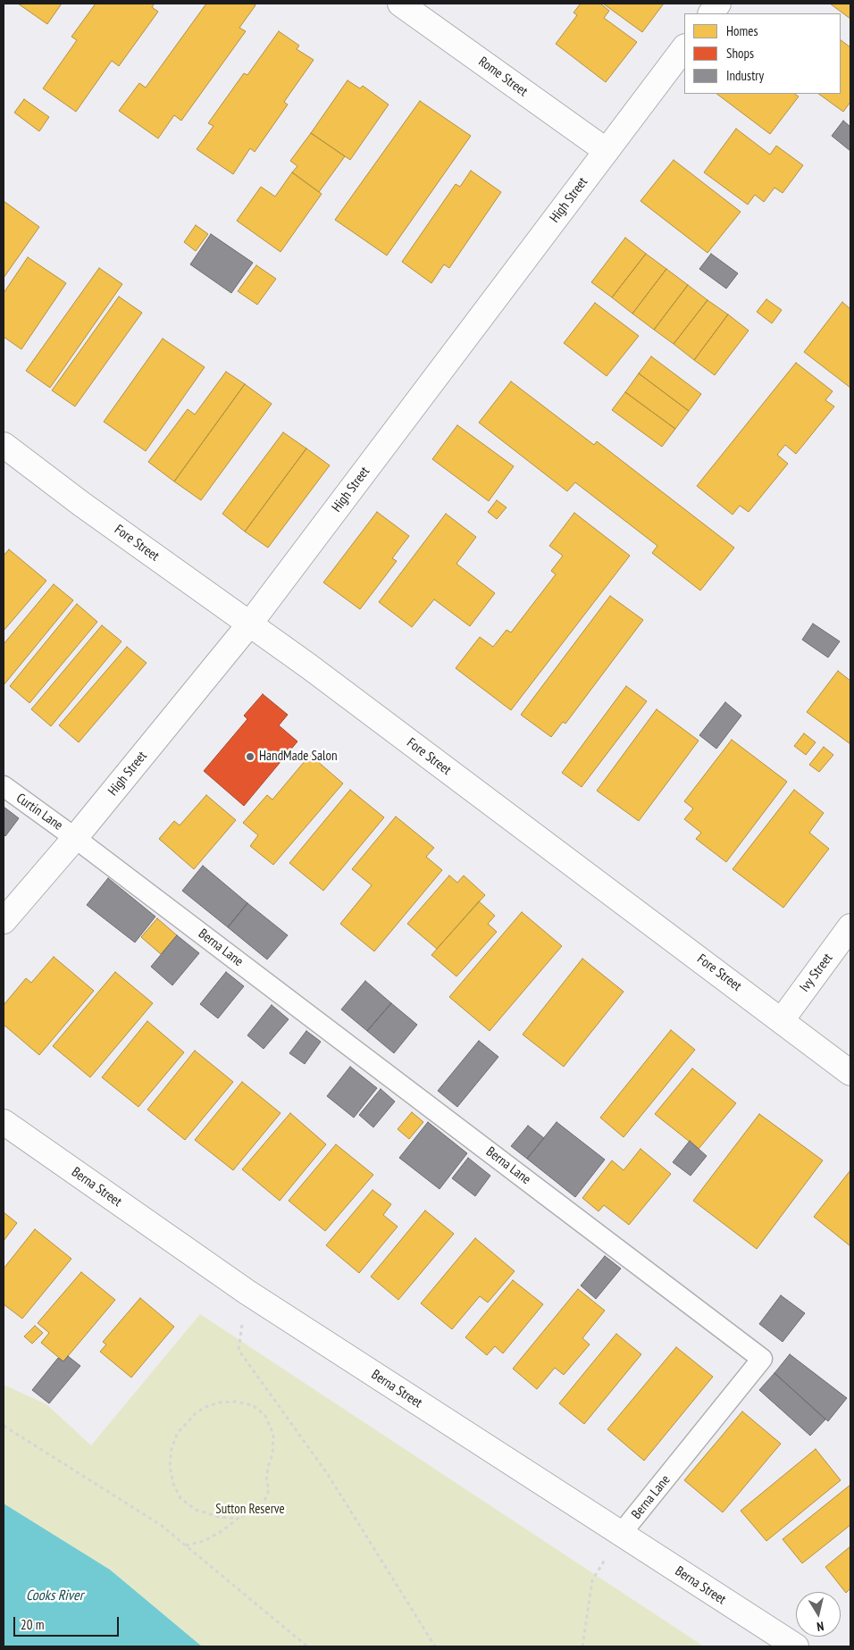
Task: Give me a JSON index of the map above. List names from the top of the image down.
{
  "streets": {
    "street": [
      "Rome Street",
      "High Street",
      "Fore Street",
      "Ivy Street",
      "Berna Street"
    ],
    "lane": ["Curtin Lane", "Berna Lane"]
  },
  "crossings": [
    ["Rome Street", "High Street"],
    ["High Street", "Fore Street"],
    ["High Street", "Curtin Lane"],
    ["High Street", "Berna Lane"],
    ["Fore Street", "Ivy Street"],
    ["Curtin Lane", "Berna Lane"],
    ["Berna Lane", "Berna Street"]
  ],
  "water": ["Cooks River"],
  "parks": ["Sutton Reserve"],
  "places": ["HandMade Salon"],
  "legend": ["Homes", "Shops", "Industry"],
  "scale_bar": "20 m",
  "north": "bottom"
}
